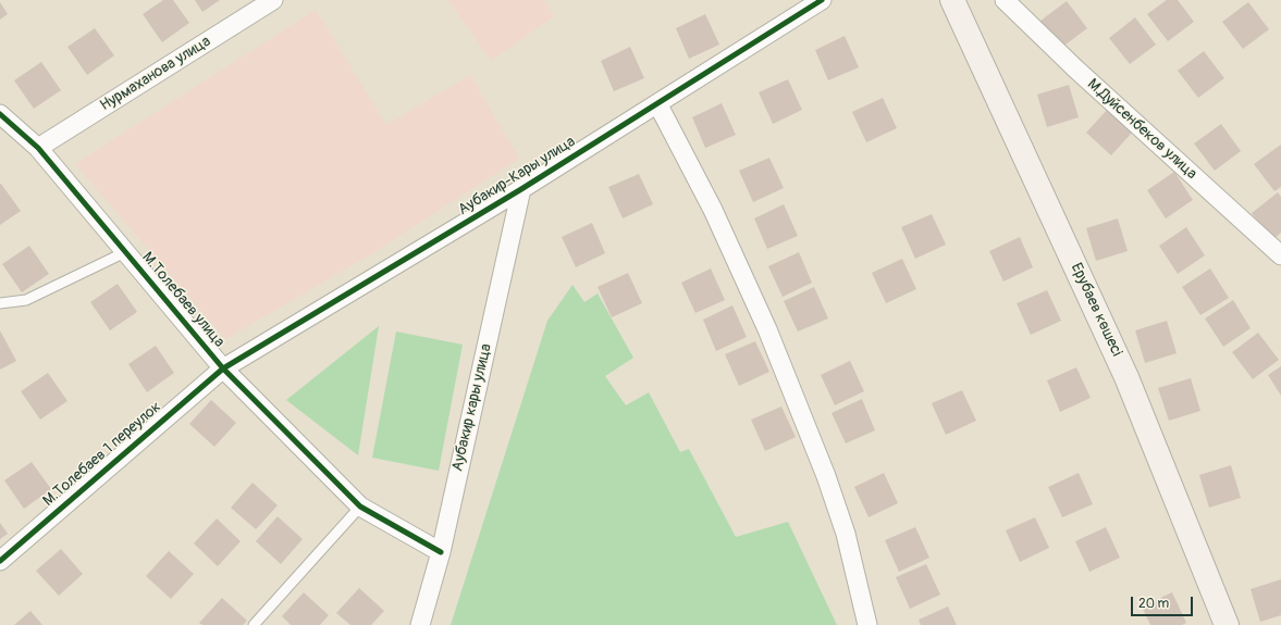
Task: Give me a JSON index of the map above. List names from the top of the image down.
{
  "streets": {
    "main road": ["Ерубаев көшесі"],
    "street": [
      "Нурмаханова улица",
      "М.Дуйсенбеков улица",
      "Аубакир-Кары улица",
      "М.Толебаев улица",
      "Аубакир кары улица",
      "М.Толебаев 1 переулок"
    ]
  },
  "crossings": [
    ["Нурмаханова улица", "М.Толебаев улица"],
    ["Аубакир-Кары улица", "М.Толебаев улица"],
    ["Аубакир-Кары улица", "Аубакир кары улица"],
    ["Аубакир-Кары улица", "М.Толебаев 1 переулок"],
    ["М.Толебаев улица", "Аубакир кары улица"],
    ["М.Толебаев улица", "М.Толебаев 1 переулок"]
  ],
  "scale_bar": "20 m"
}
